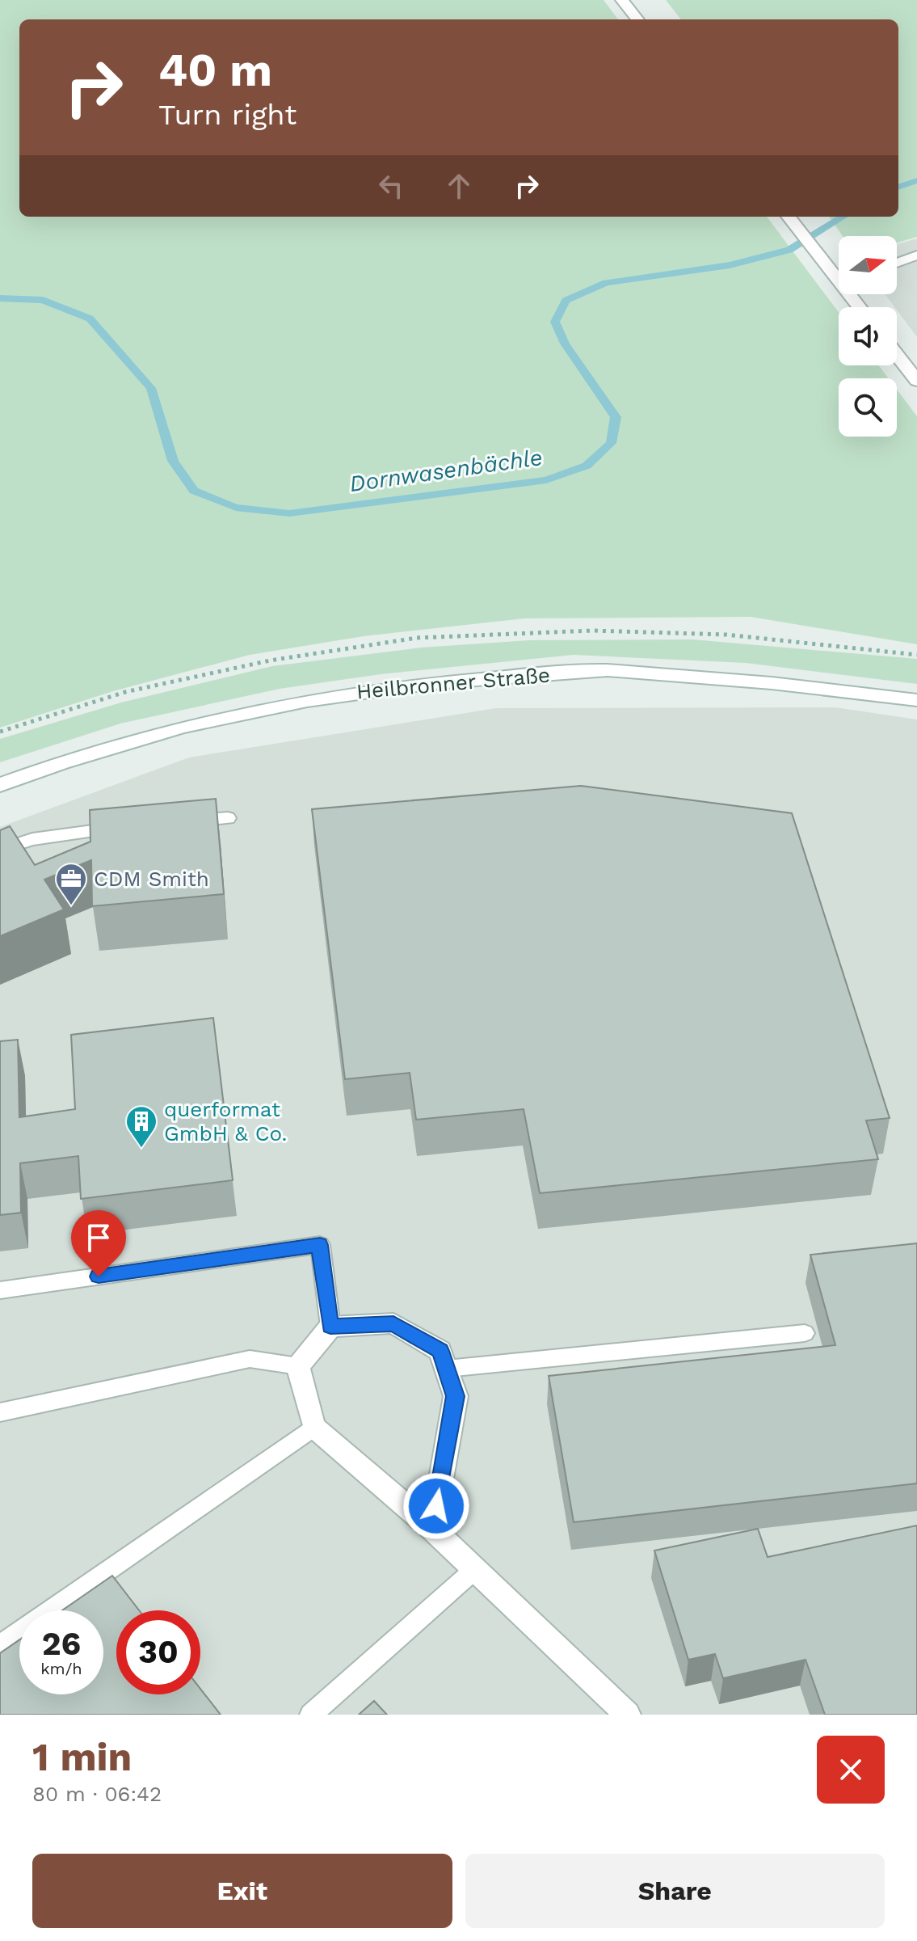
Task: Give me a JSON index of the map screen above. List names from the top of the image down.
{
  "streets": {
    "street": ["Heilbronner Straße"]
  },
  "water": ["Dornwasenbächle"],
  "places": {
    "office": ["CDM Smith"],
    "building": ["querformat GmbH & Co."]
  },
  "north": "right",
  "page": {
    "turn": ["40 m", "Turn right"],
    "speed": "26 km/h",
    "limit": "30",
    "heading": ["1 min", "80 m · 06:42"],
    "buttons": ["Exit", "Share"]
  }
}
